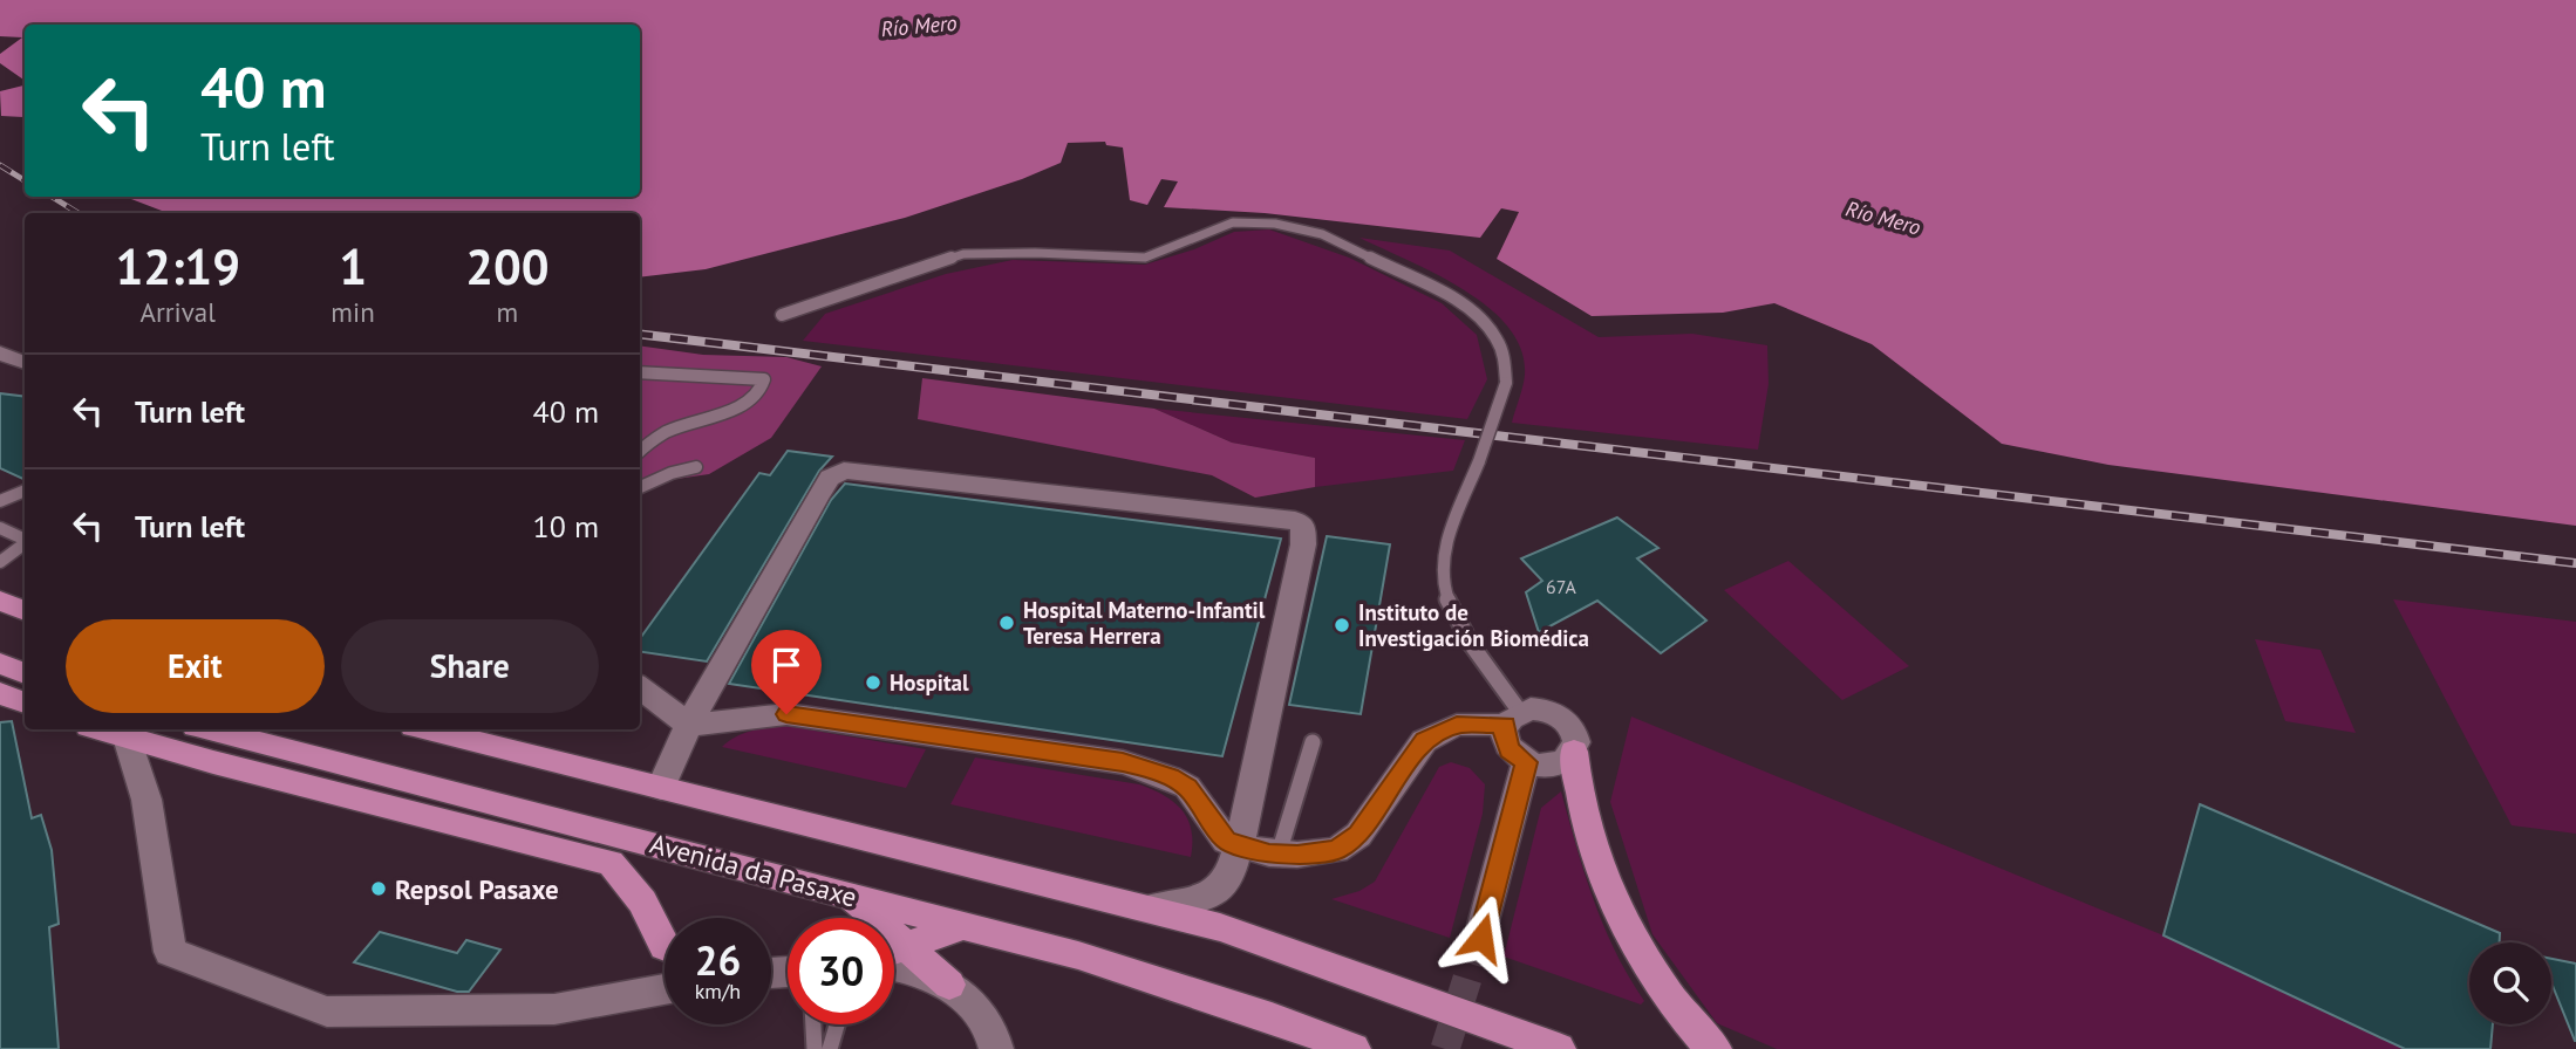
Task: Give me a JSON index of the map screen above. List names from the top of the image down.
{
  "streets": {
    "main road": ["Avenida da Pasaxe"]
  },
  "water": ["Río Mero"],
  "places": [
    "Hospital Materno-Infantil Teresa Herrera",
    "Instituto de Investigación Biomédica",
    "Hospital",
    "Repsol Pasaxe"
  ],
  "house_numbers": ["67A"],
  "page": {
    "turn": ["40 m", "Turn left"],
    "eta": [
      "12:19",
      "Arrival",
      "1",
      "min",
      "200",
      "m"
    ],
    "list": [
      {
        "name": "Turn left",
        "value": "40 m"
      },
      {
        "name": "Turn left",
        "value": "10 m"
      }
    ],
    "buttons": ["Exit", "Share"],
    "speed": "26 km/h",
    "limit": "30"
  }
}
